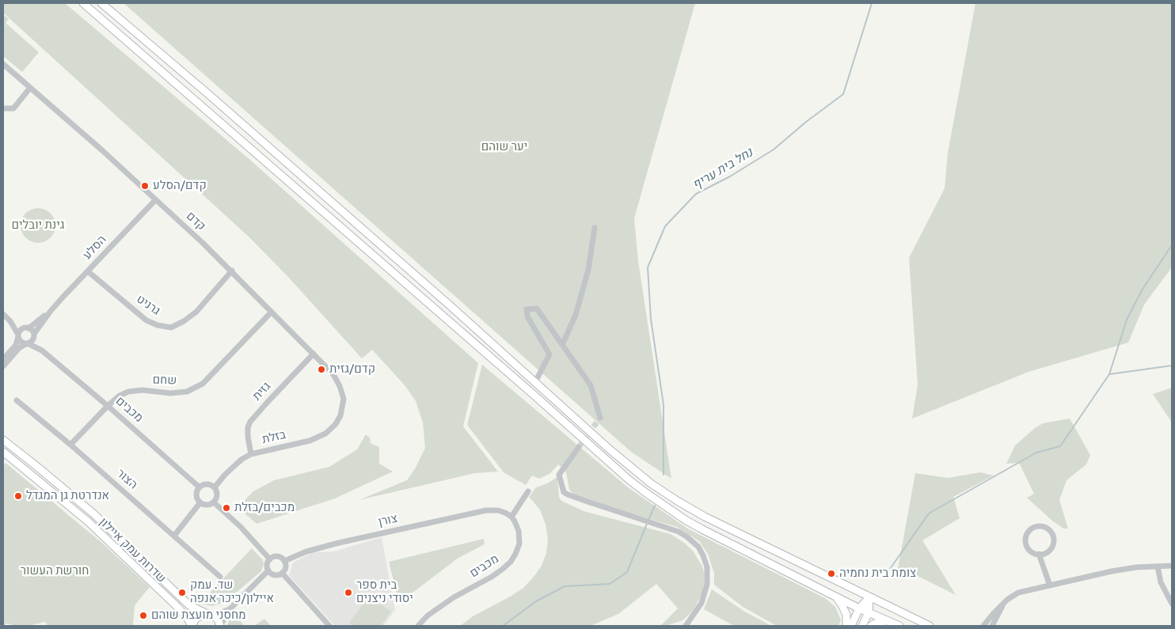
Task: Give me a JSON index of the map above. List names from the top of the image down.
{
  "streets": {
    "main road": ["שדרות עמק איילון"],
    "street": [
      "קדם",
      "הסלע",
      "גרניט",
      "שחם",
      "גזית",
      "מכבים",
      "בזלת",
      "הצור",
      "צורן"
    ]
  },
  "crossings": [
    ["קדם", "הסלע"],
    ["קדם", "גרניט"],
    ["קדם", "שחם"],
    ["קדם", "גזית"],
    ["קדם", "בזלת"],
    ["הסלע", "גרניט"],
    ["הסלע", "מכבים"],
    ["שחם", "מכבים"],
    ["שחם", "הצור"],
    ["גזית", "בזלת"],
    ["מכבים", "בזלת"],
    ["מכבים", "צורן"]
  ],
  "water": ["נחל בית עריף"],
  "parks": ["יער שוהם", "גינת יובלים", "חורשת העשור"],
  "places": [
    "קדם/הסלע",
    "קדם/גזית",
    "אנדרטת גן המגדל",
    "מכבים/בזלת",
    "צומת בית נחמיה",
    "שד. עמק איילון/כיכר אנפה",
    "בית ספר יסודי ניצנים",
    "מחסני מועצת שוהם"
  ]
}
